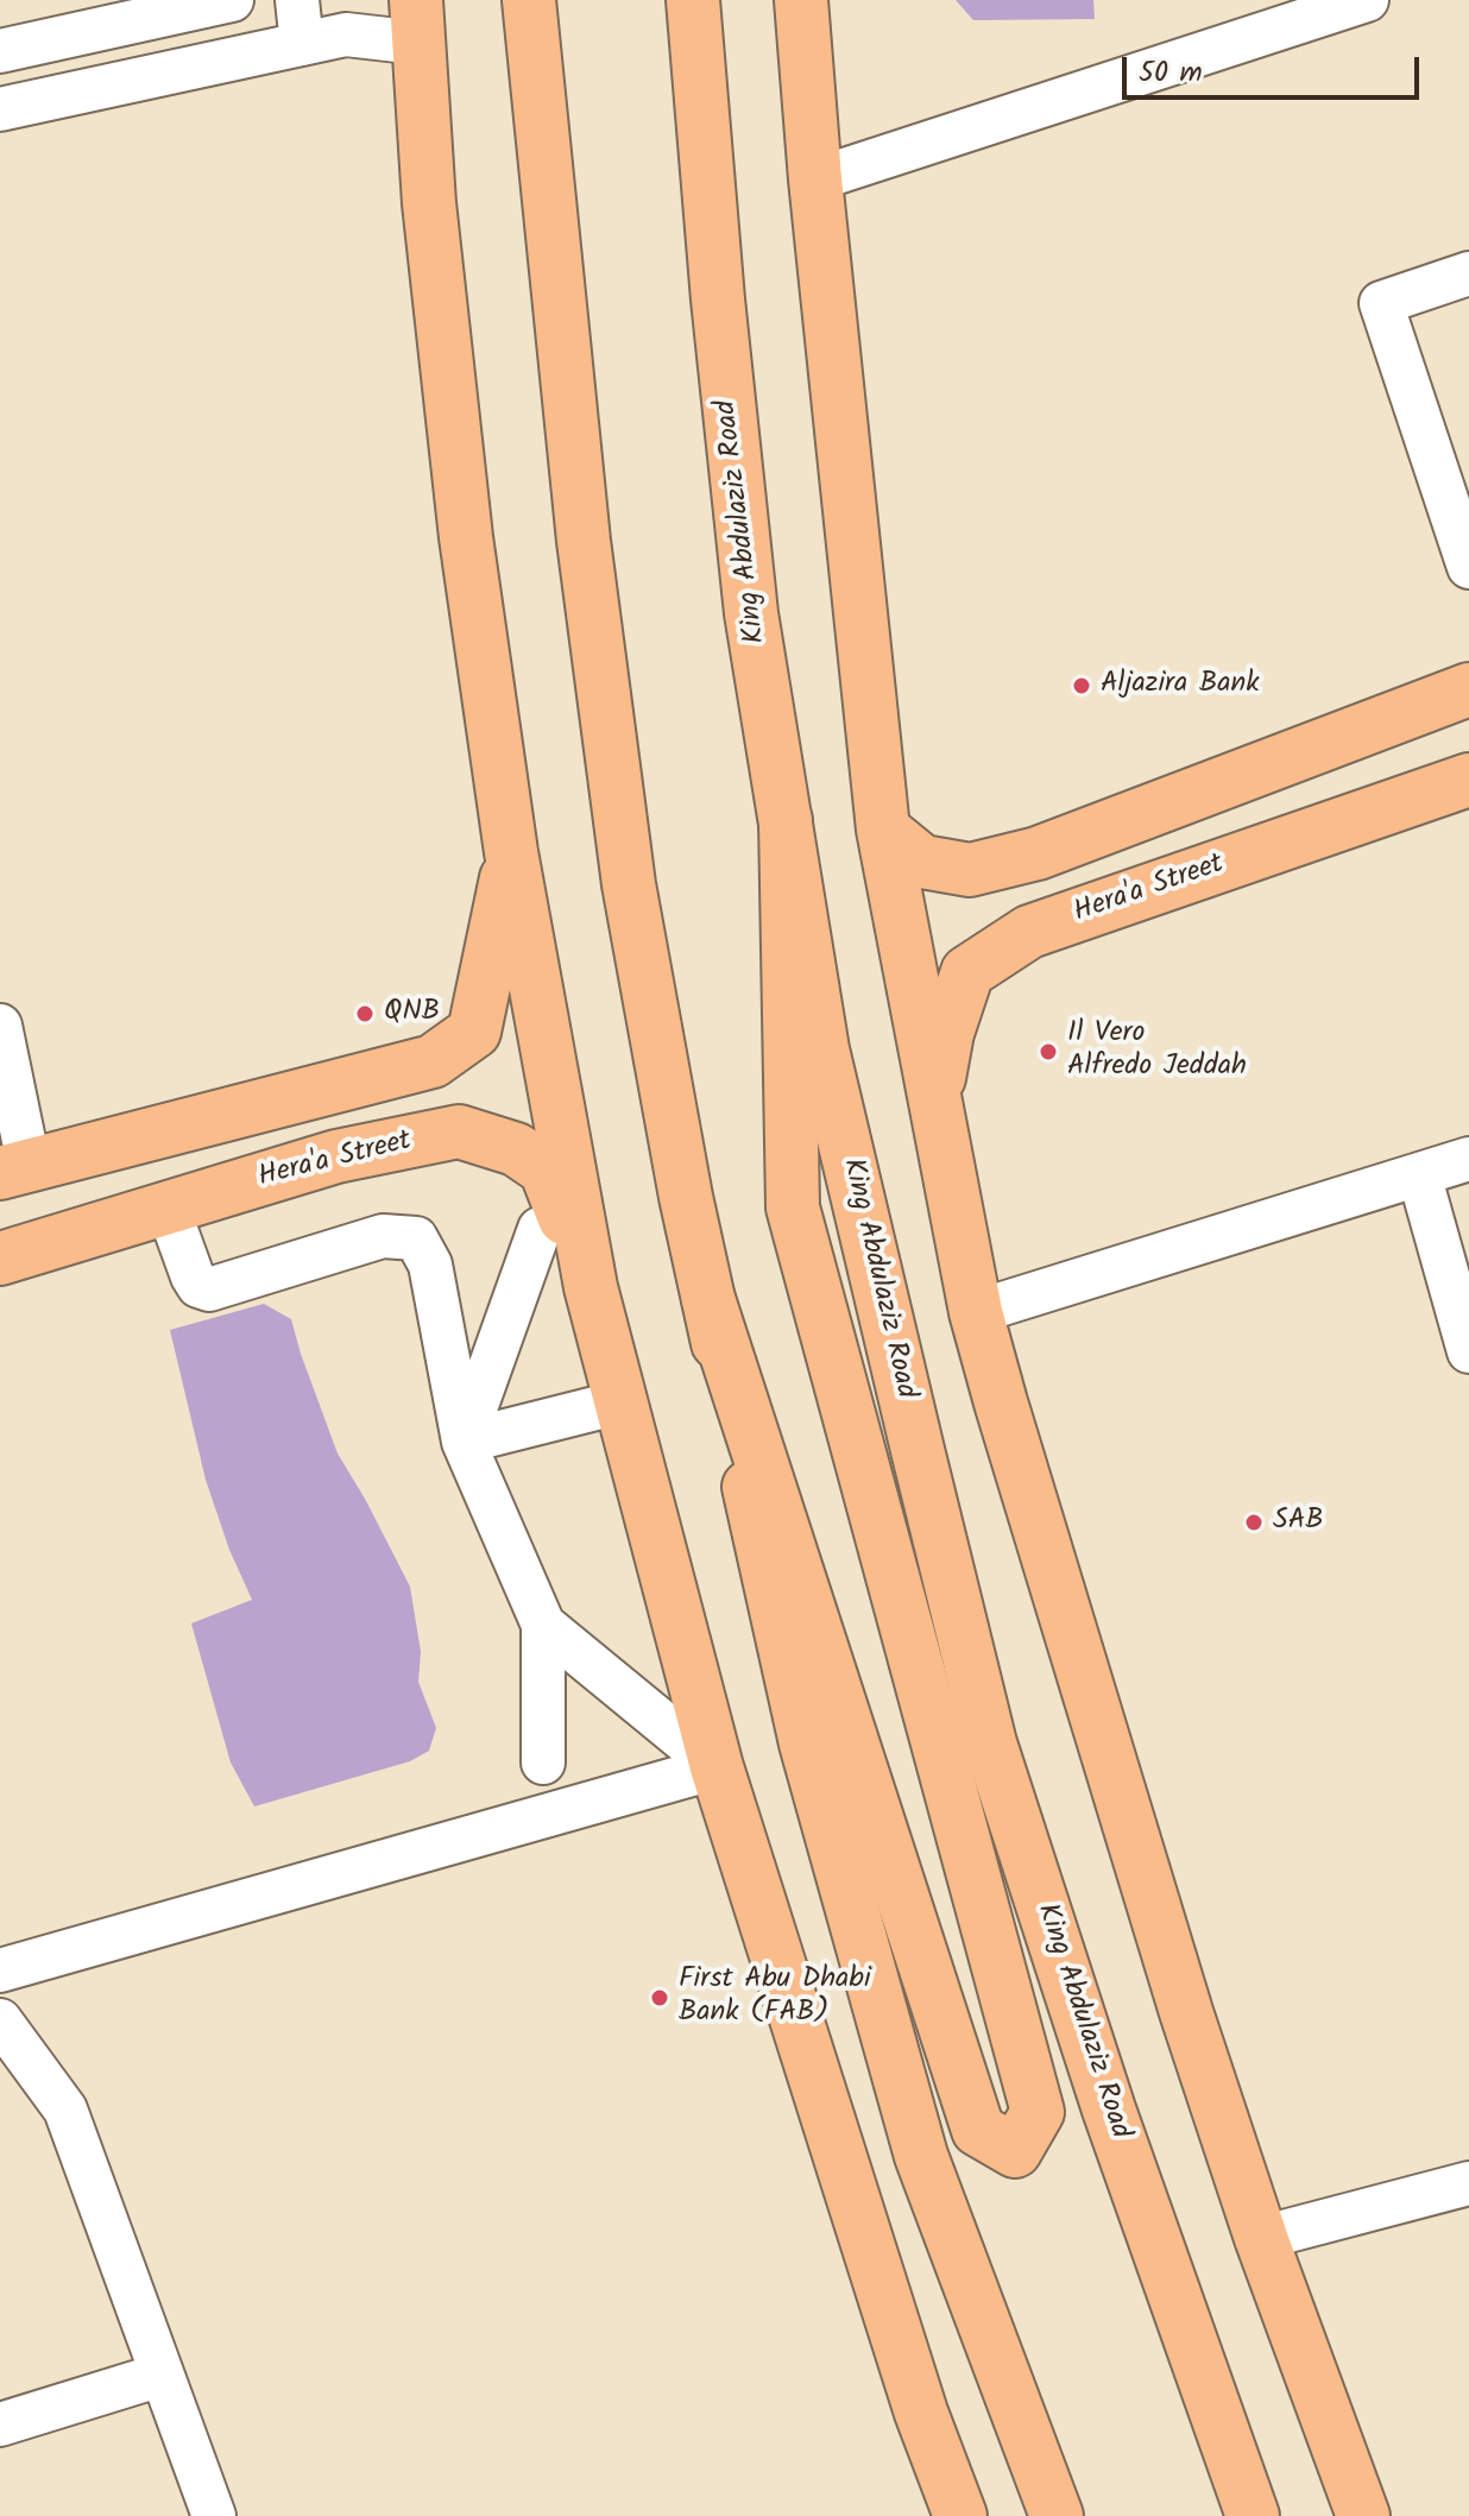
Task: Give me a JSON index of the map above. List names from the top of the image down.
{
  "streets": {
    "main road": ["King Abdulaziz Road", "Hera'a Street"]
  },
  "places": [
    "Aljazira Bank",
    "QNB",
    "Il Vero Alfredo Jeddah",
    "SAB",
    "First Abu Dhabi Bank (FAB)"
  ],
  "scale_bar": "50 m"
}
